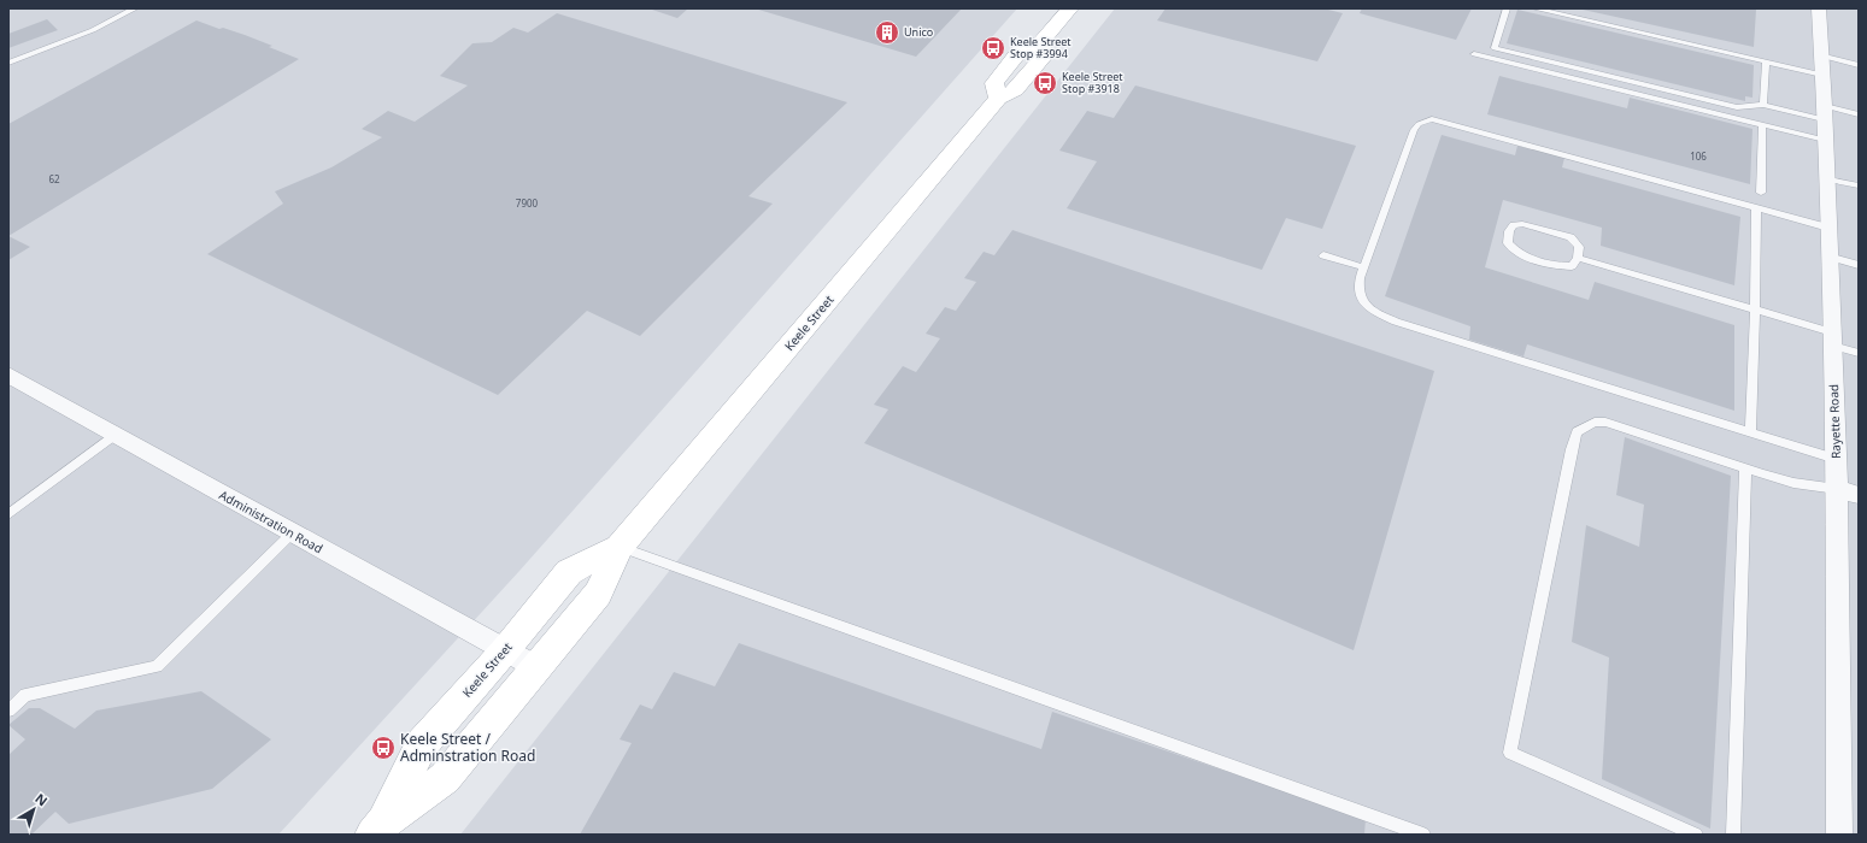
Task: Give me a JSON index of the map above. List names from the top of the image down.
{
  "streets": {
    "main road": ["Keele Street"],
    "street": ["Rayette Road", "Administration Road"]
  },
  "crossings": [
    ["Keele Street", "Administration Road"]
  ],
  "places": {
    "building": ["Unico"],
    "bus stop": ["Keele Street Stop #3994", "Keele Street Stop #3918", "Keele Street / Adminstration Road"]
  },
  "house_numbers": ["106", "62", "7900"],
  "north": "top right"
}
